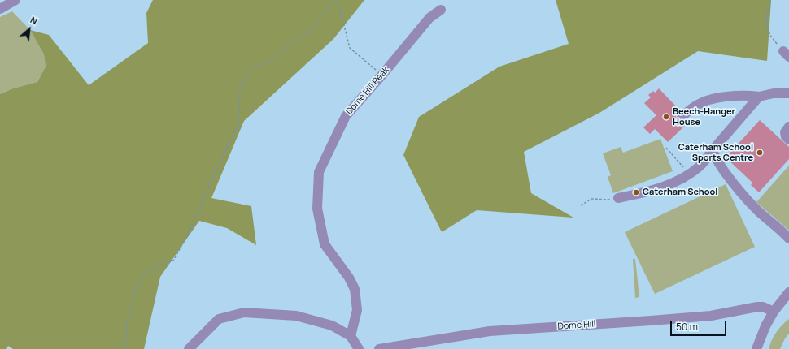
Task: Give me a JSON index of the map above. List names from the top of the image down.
{
  "streets": {
    "street": ["Dome Hill Peak", "Dome Hill"]
  },
  "places": ["Beech-Hanger House", "Caterham School Sports Centre", "Caterham School"],
  "scale_bar": "50 m",
  "north": "top right"
}
